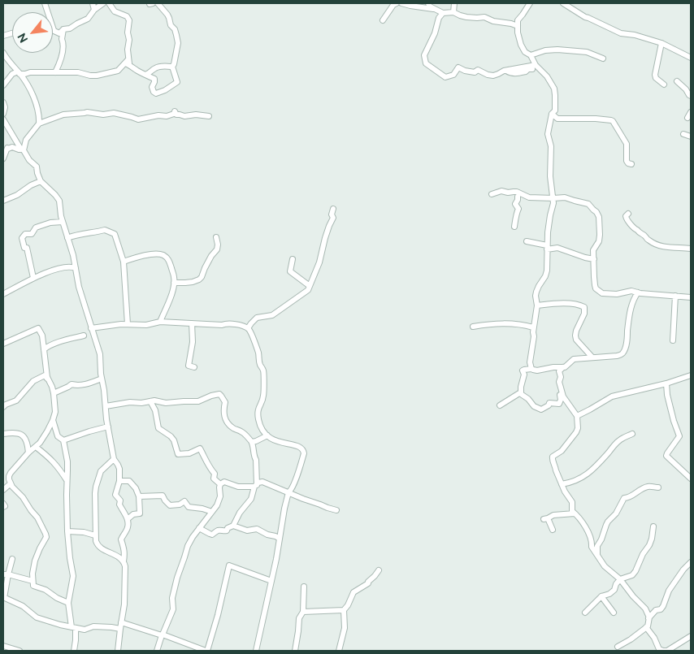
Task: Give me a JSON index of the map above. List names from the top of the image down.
{
  "north": "bottom left"
}
